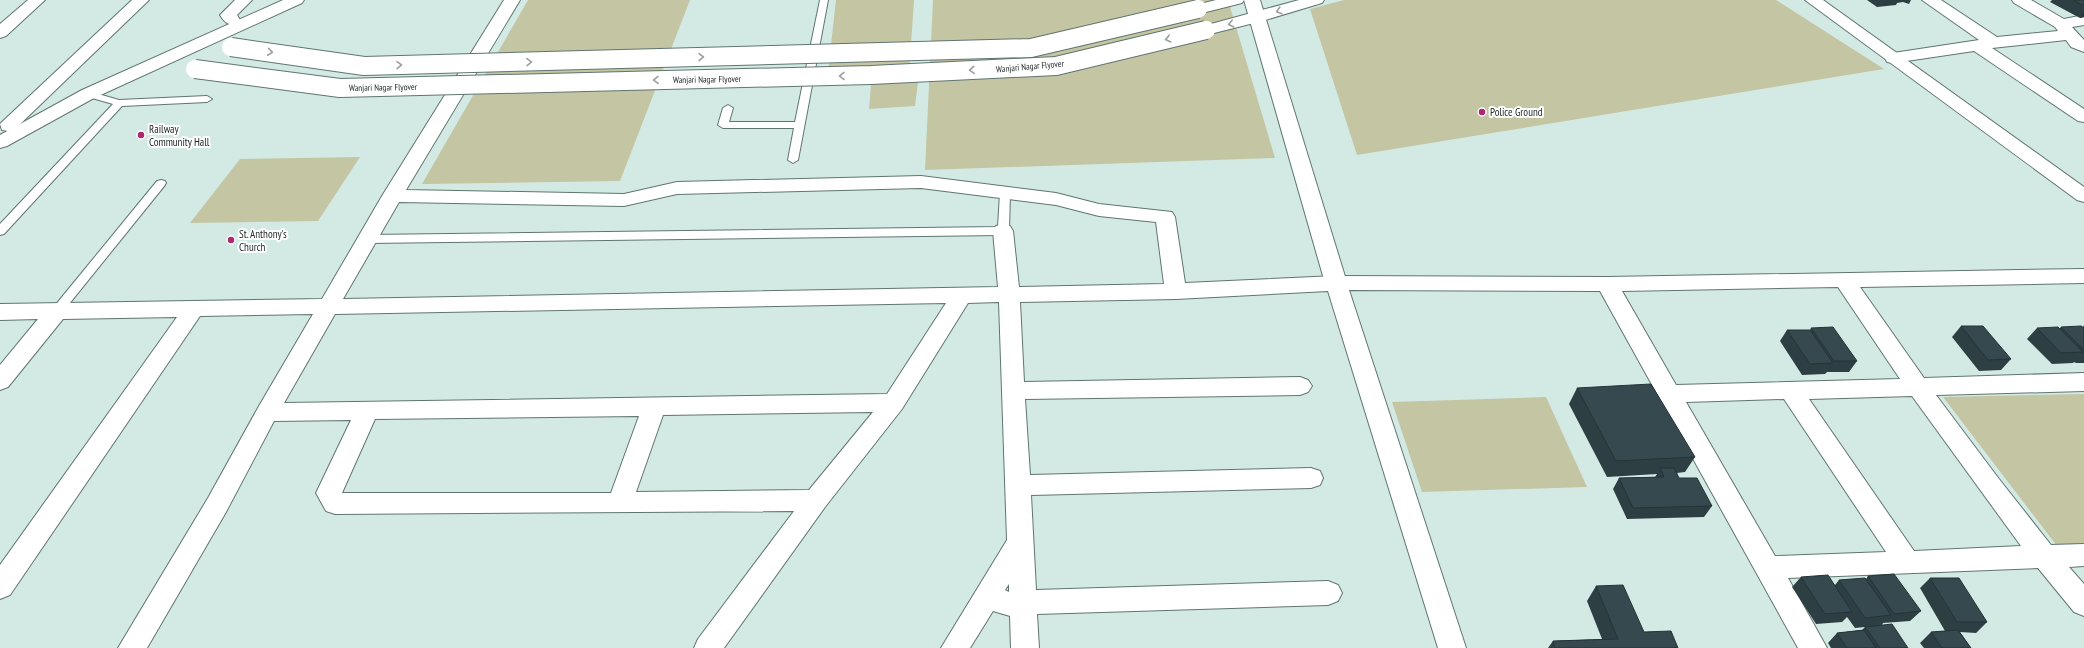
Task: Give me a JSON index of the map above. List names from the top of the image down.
{
  "streets": {
    "street": ["Wanjari Nagar Flyover"]
  },
  "places": ["Police Ground", "Railway Community Hall", "St. Anthony's Church"]
}
